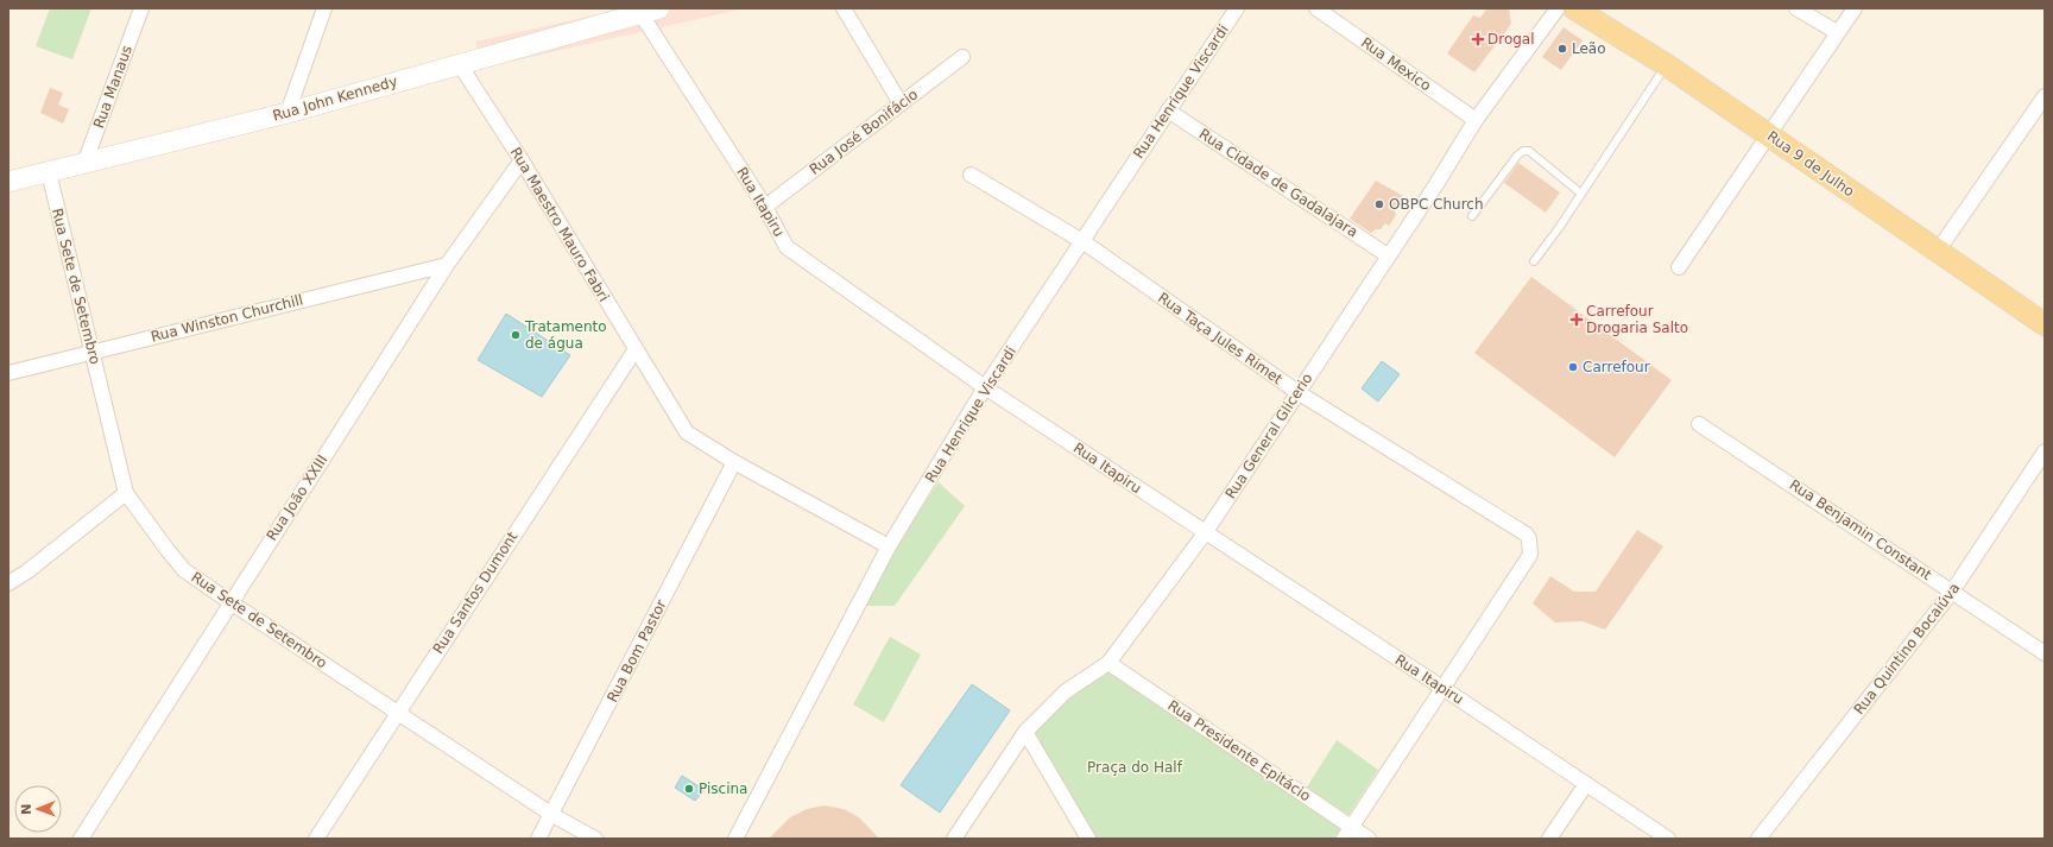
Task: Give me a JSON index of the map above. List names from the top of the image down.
{
  "streets": {
    "main road": ["Rua 9 de Julho"],
    "street": [
      "Rua Mexico",
      "Rua Manaus",
      "Rua Henrique Viscardi",
      "Rua John Kennedy",
      "Rua José Bonifácio",
      "Rua Cidade de Gadalajara",
      "Rua Itapiru",
      "Rua Maestro Mauro Fabri",
      "Rua Sete de Setembro",
      "Rua Winston Churchill",
      "Rua Taça Jules Rimet",
      "Rua General Glicerio",
      "Rua João XXIII",
      "Rua Benjamin Constant",
      "Rua Santos Dumont",
      "Rua Quintino Bocaiúva",
      "Rua Bom Pastor",
      "Rua Presidente Epitácio"
    ]
  },
  "crossings": [
    ["Rua Mexico", "Rua General Glicerio"],
    ["Rua Manaus", "Rua John Kennedy"],
    ["Rua Henrique Viscardi", "Rua Cidade de Gadalajara"],
    ["Rua Henrique Viscardi", "Rua Itapiru"],
    ["Rua Henrique Viscardi", "Rua Maestro Mauro Fabri"],
    ["Rua Henrique Viscardi", "Rua Taça Jules Rimet"],
    ["Rua John Kennedy", "Rua Itapiru"],
    ["Rua John Kennedy", "Rua Maestro Mauro Fabri"],
    ["Rua John Kennedy", "Rua Sete de Setembro"],
    ["Rua José Bonifácio", "Rua Itapiru"],
    ["Rua Cidade de Gadalajara", "Rua General Glicerio"],
    ["Rua Itapiru", "Rua Taça Jules Rimet"],
    ["Rua Itapiru", "Rua General Glicerio"],
    ["Rua Maestro Mauro Fabri", "Rua João XXIII"],
    ["Rua Maestro Mauro Fabri", "Rua Santos Dumont"],
    ["Rua Maestro Mauro Fabri", "Rua Bom Pastor"],
    ["Rua Sete de Setembro", "Rua Winston Churchill"],
    ["Rua Sete de Setembro", "Rua João XXIII"],
    ["Rua Sete de Setembro", "Rua Santos Dumont"],
    ["Rua Sete de Setembro", "Rua Bom Pastor"],
    ["Rua Winston Churchill", "Rua João XXIII"],
    ["Rua Taça Jules Rimet", "Rua General Glicerio"],
    ["Rua General Glicerio", "Rua Presidente Epitácio"],
    ["Rua Benjamin Constant", "Rua Quintino Bocaiúva"]
  ],
  "parks": ["Praça do Half"],
  "places": {
    "health": ["Drogal", "Carrefour Drogaria Salto"],
    "other": [
      "Leão",
      "OBPC Church",
      "Tratamento de água",
      "Carrefour",
      "Piscina"
    ]
  },
  "north": "left"
}
